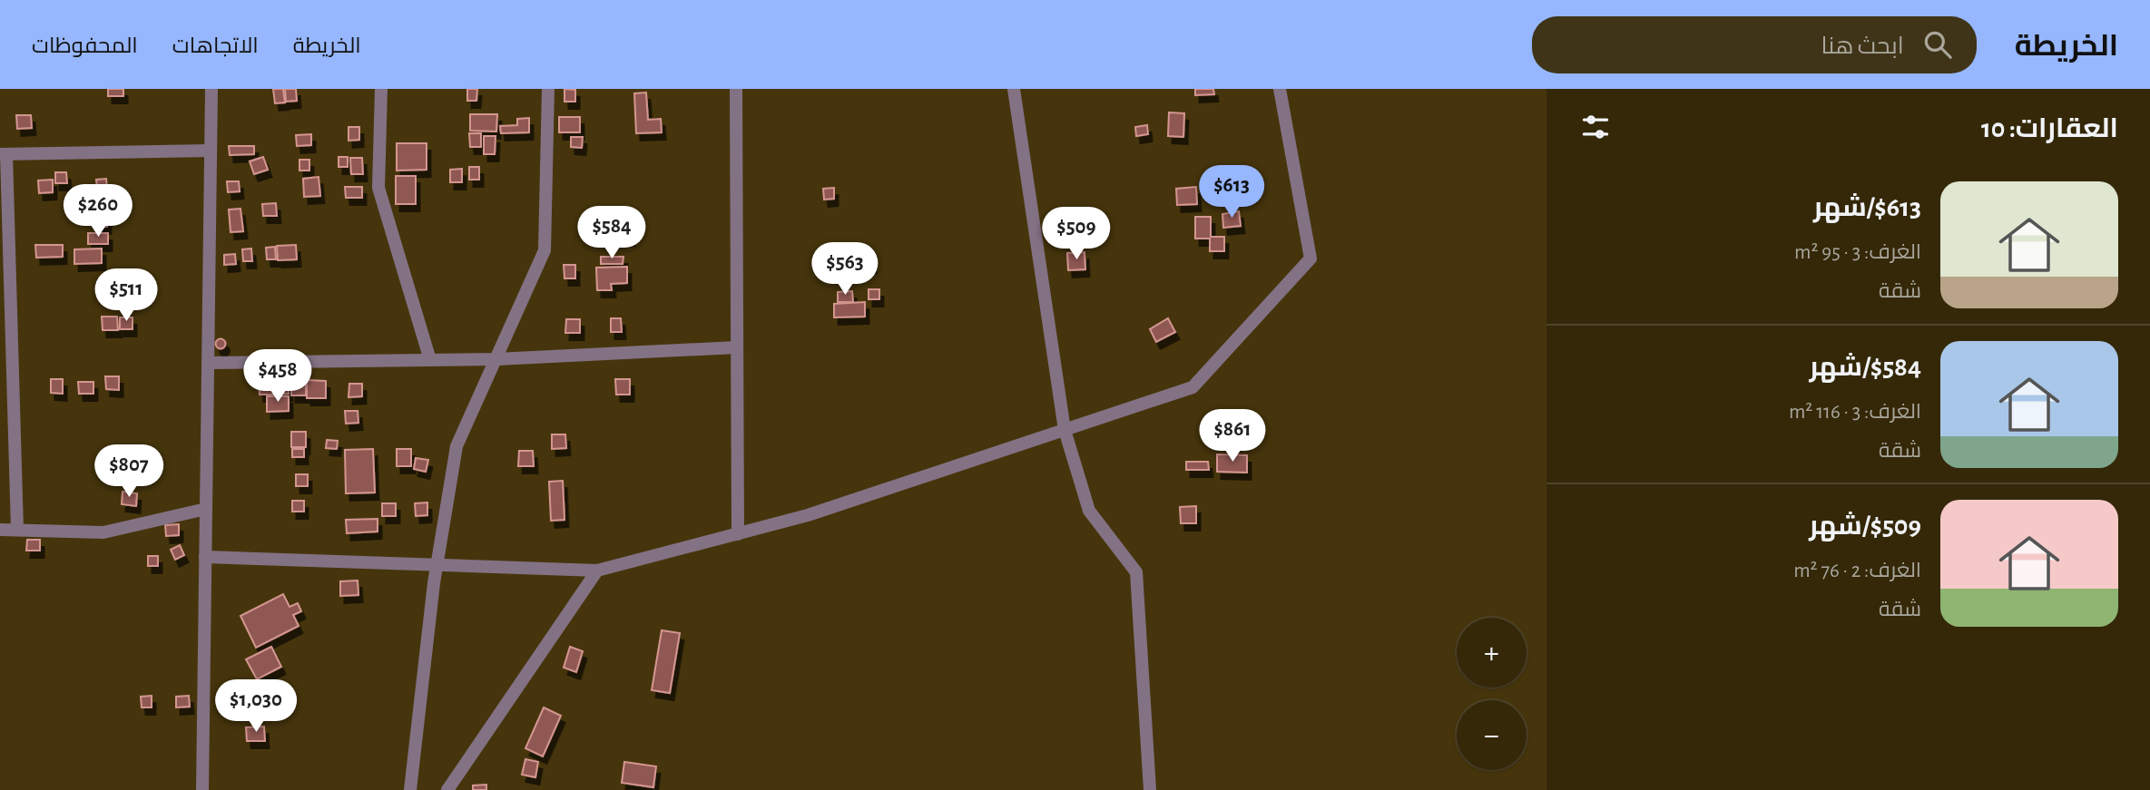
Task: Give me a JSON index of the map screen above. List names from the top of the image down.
{
  "page": {
    "header": "الخريطة",
    "search": "ابحث هنا",
    "nav": ["الخريطة", "الاتجاهات", "المحفوظات"],
    "heading": "العقارات: 10",
    "list": [
      {
        "name": "$613/شهر",
        "note": "الغرف: 3 · 95 m² · شقة"
      },
      {
        "name": "$584/شهر",
        "note": "الغرف: 3 · 116 m² · شقة"
      },
      {
        "name": "$509/شهر",
        "note": "الغرف: 2 · 76 m² · شقة"
      }
    ],
    "price": [
      "$613",
      "$260",
      "$584",
      "$509",
      "$563",
      "$511",
      "$458",
      "$861",
      "$807",
      "$1,030"
    ],
    "map_buttons": ["+", "−"]
  }
}
